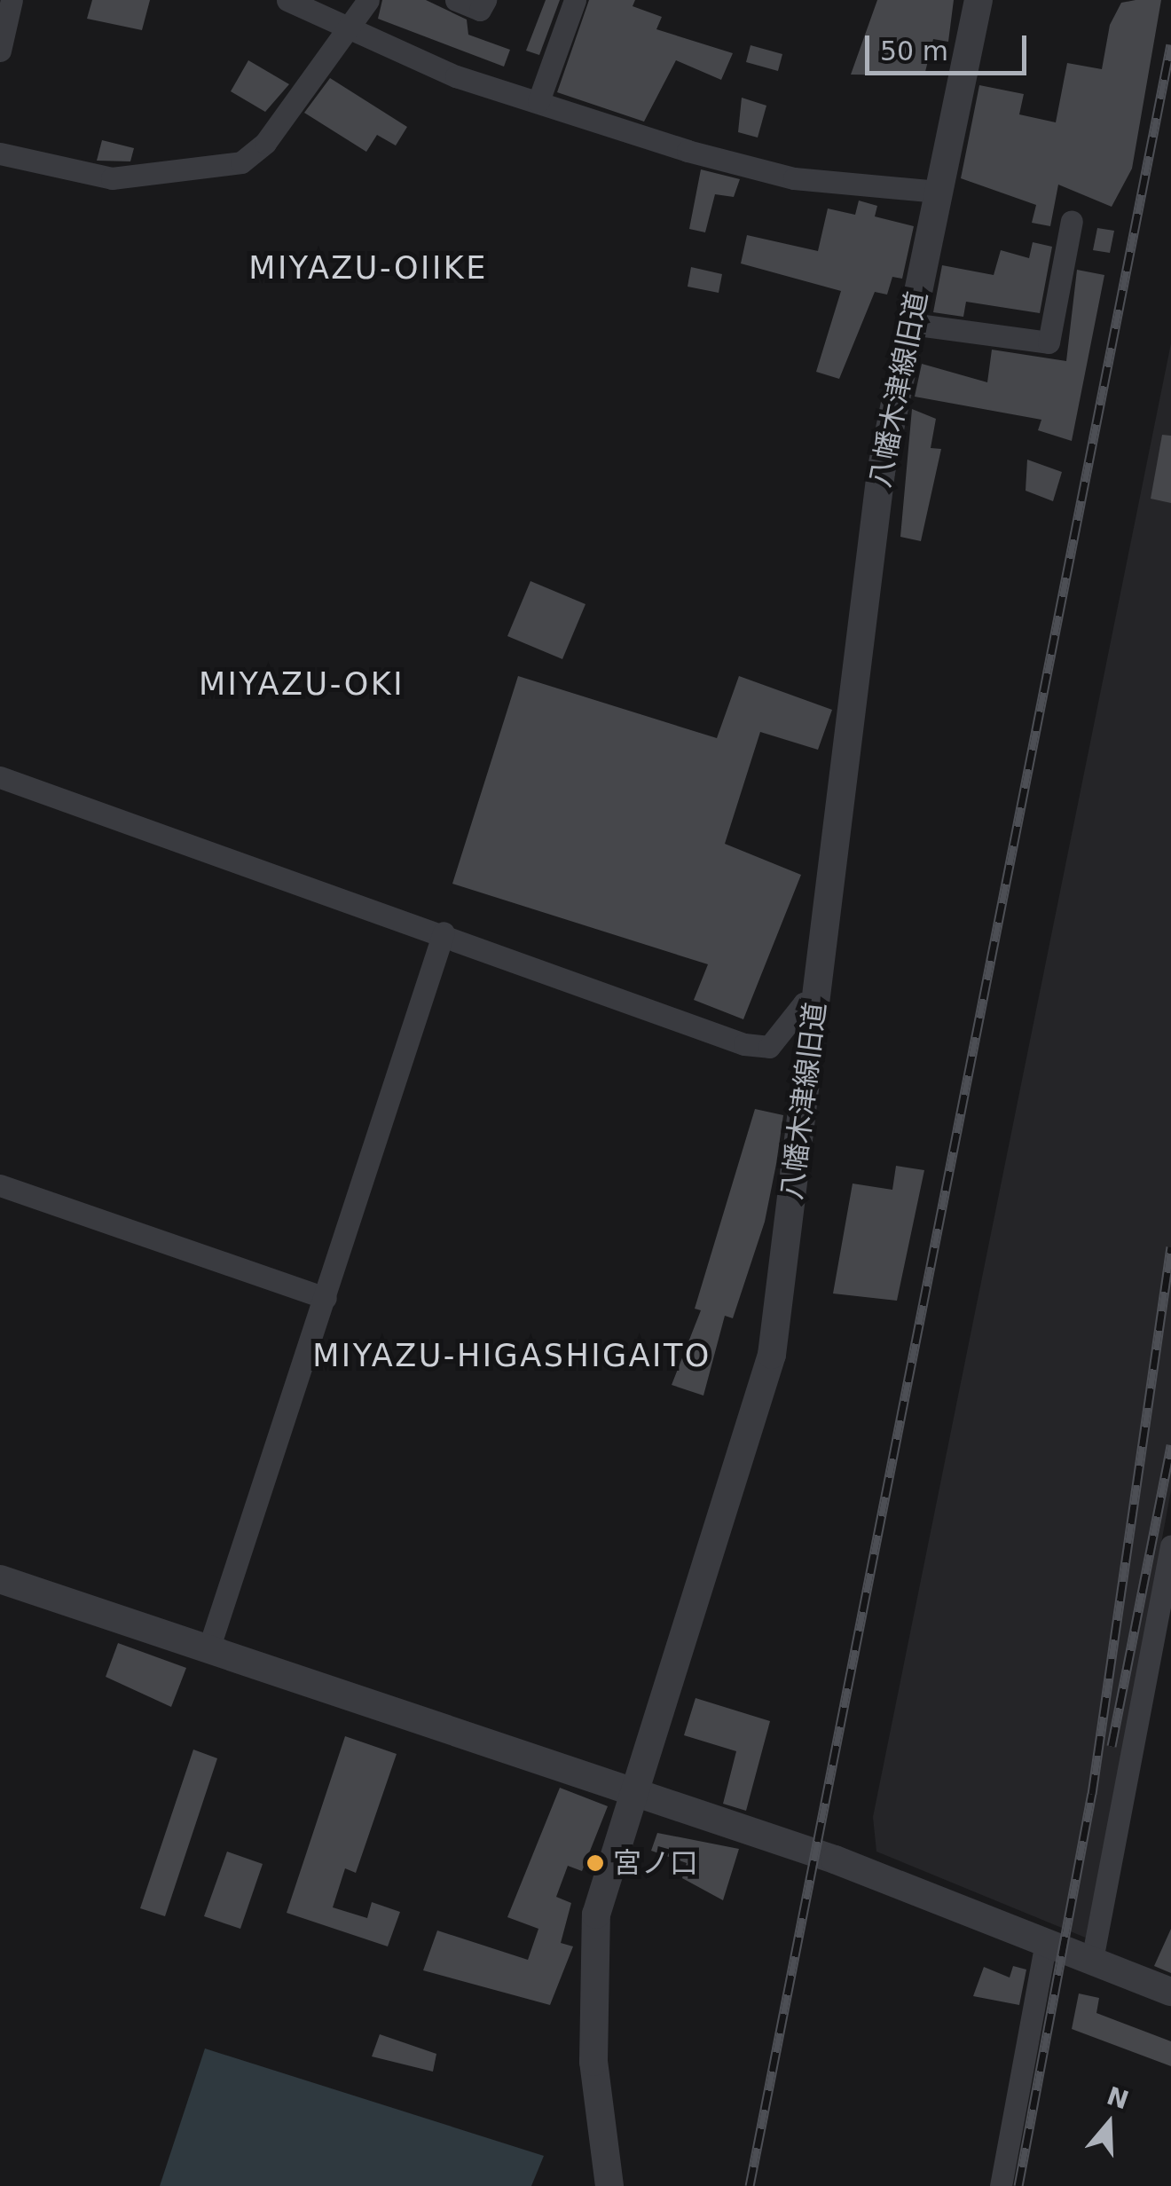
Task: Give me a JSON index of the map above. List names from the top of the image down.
{
  "streets": {
    "street": ["八幡木津線旧道"]
  },
  "districts": ["MIYAZU-OIIKE", "MIYAZU-OKI", "MIYAZU-HIGASHIGAITO"],
  "places": ["宮ノ口"],
  "scale_bar": "50 m",
  "north": "top"
}
